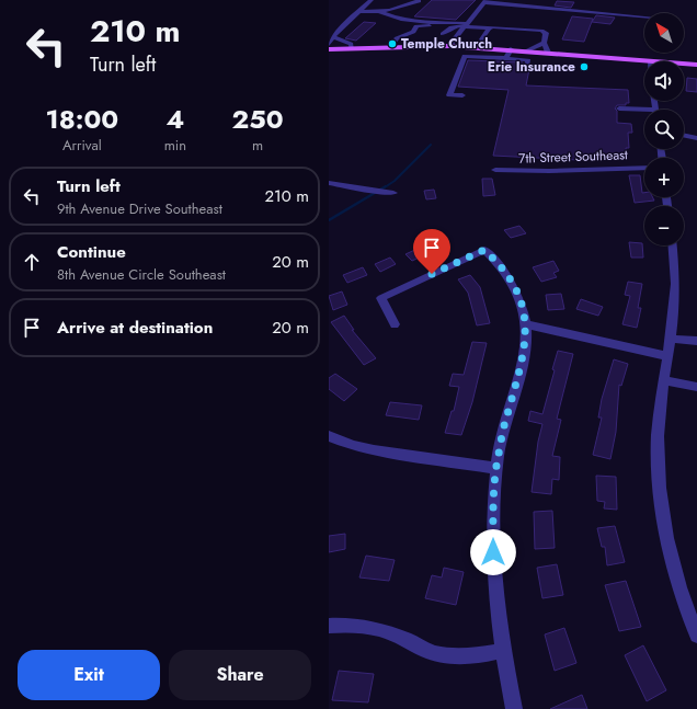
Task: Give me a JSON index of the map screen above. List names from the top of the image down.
{
  "streets": {
    "street": ["7th Street Southeast"]
  },
  "places": ["Temple Church", "Erie Insurance"],
  "north": "top left",
  "page": {
    "turn": ["210 m", "Turn left"],
    "map_buttons": ["+", "−"],
    "eta": [
      "18:00",
      "Arrival",
      "4",
      "min",
      "250",
      "m"
    ],
    "list": [
      {
        "name": "Turn left",
        "note": "9th Avenue Drive Southeast",
        "value": "210 m"
      },
      {
        "name": "Continue",
        "note": "8th Avenue Circle Southeast",
        "value": "20 m"
      },
      {
        "name": "Arrive at destination",
        "value": "20 m"
      }
    ],
    "buttons": ["Exit", "Share"]
  }
}
